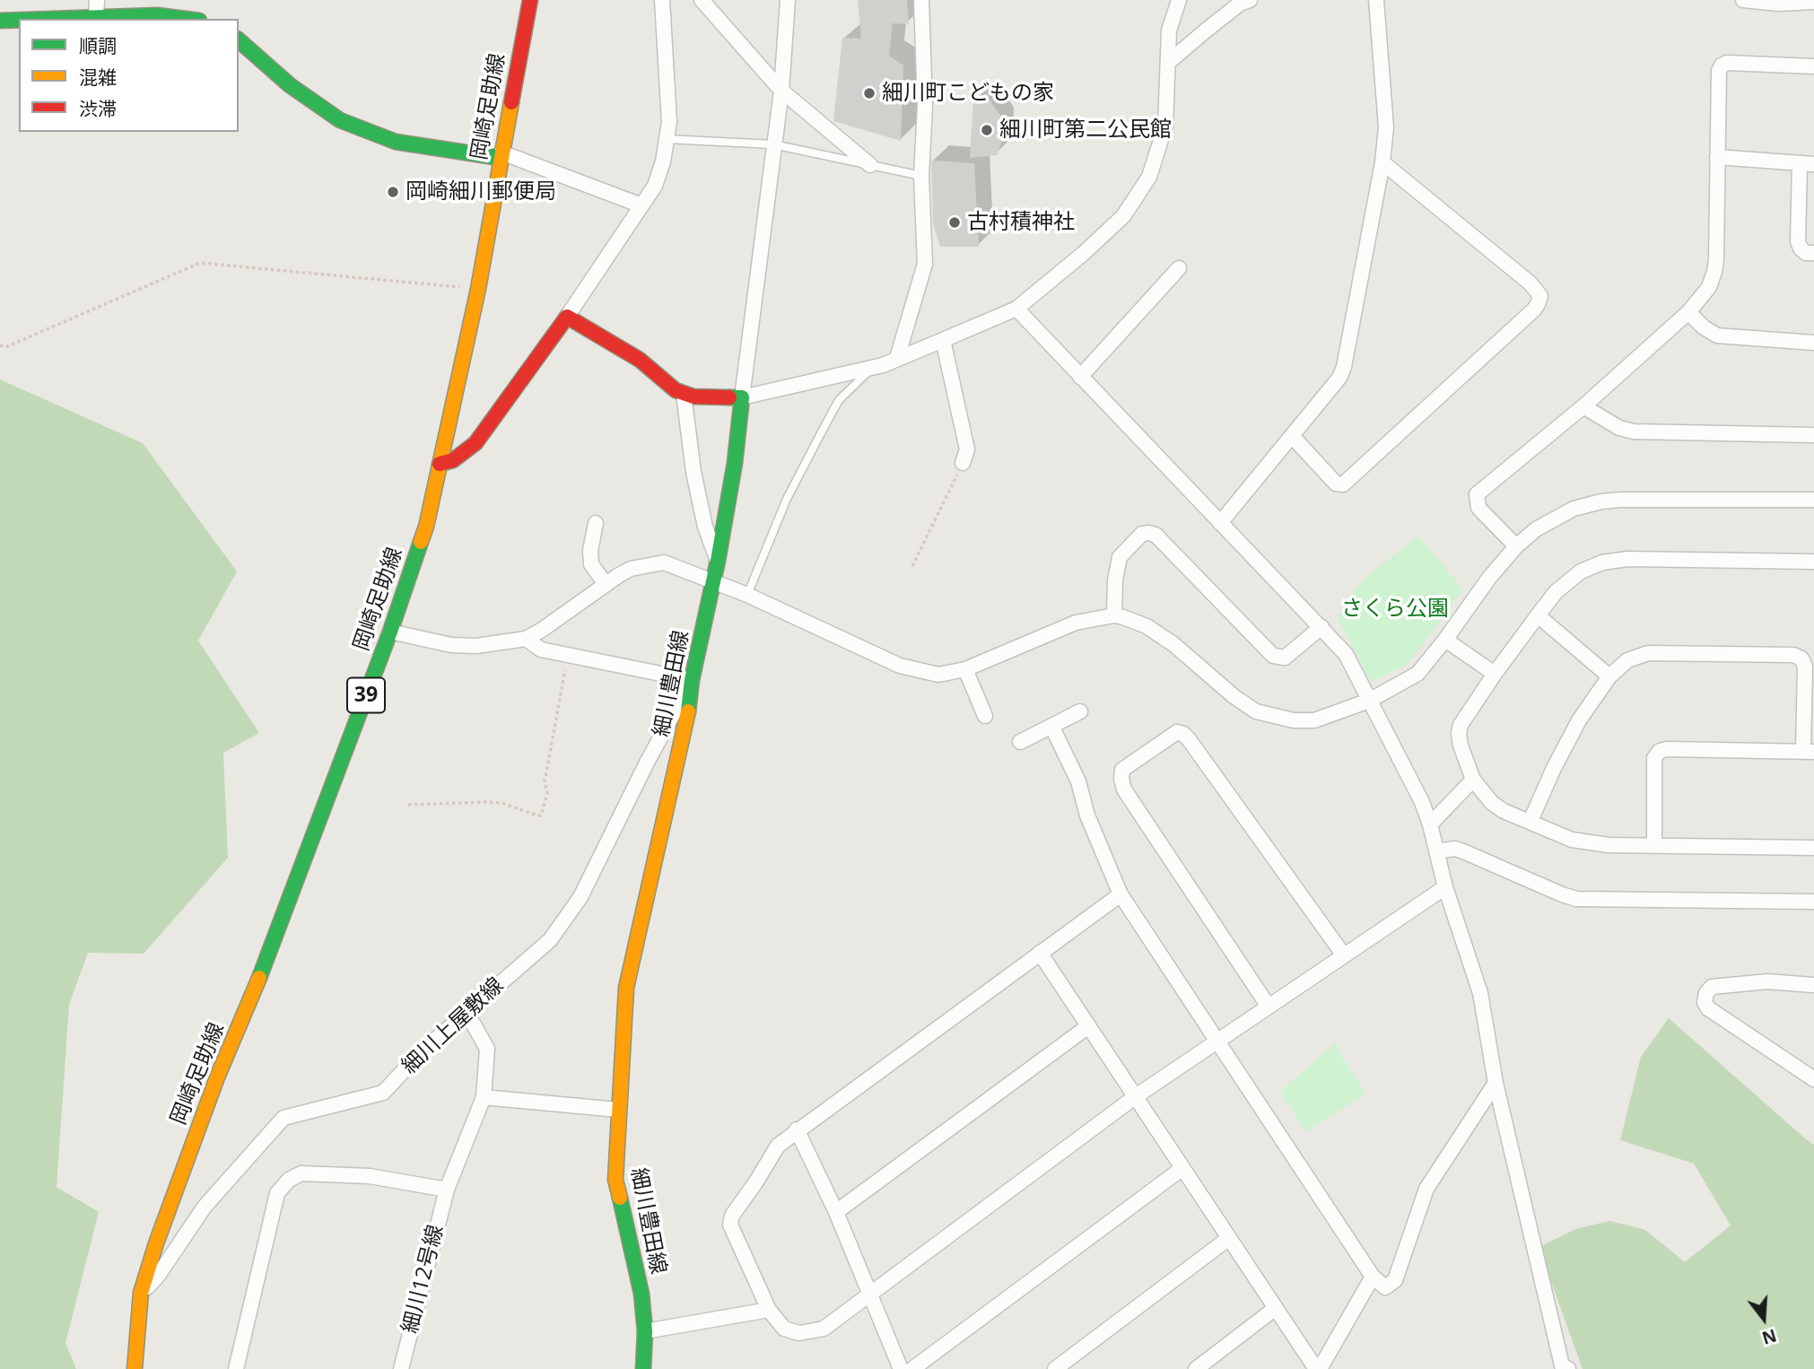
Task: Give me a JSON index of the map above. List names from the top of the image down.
{
  "streets": {
    "main road": ["岡崎足助線", "細川豊田線", "39"],
    "street": ["細川上屋敷線", "細川12号線"]
  },
  "crossings": [
    ["岡崎足助線", "細川上屋敷線"],
    ["細川豊田線", "細川上屋敷線"],
    ["細川上屋敷線", "細川12号線"]
  ],
  "parks": ["さくら公園"],
  "places": [
    "細川町こどもの家",
    "細川町第二公民館",
    "岡崎細川郵便局",
    "古村積神社"
  ],
  "legend": ["順調", "混雑", "渋滞"],
  "north": "bottom"
}
